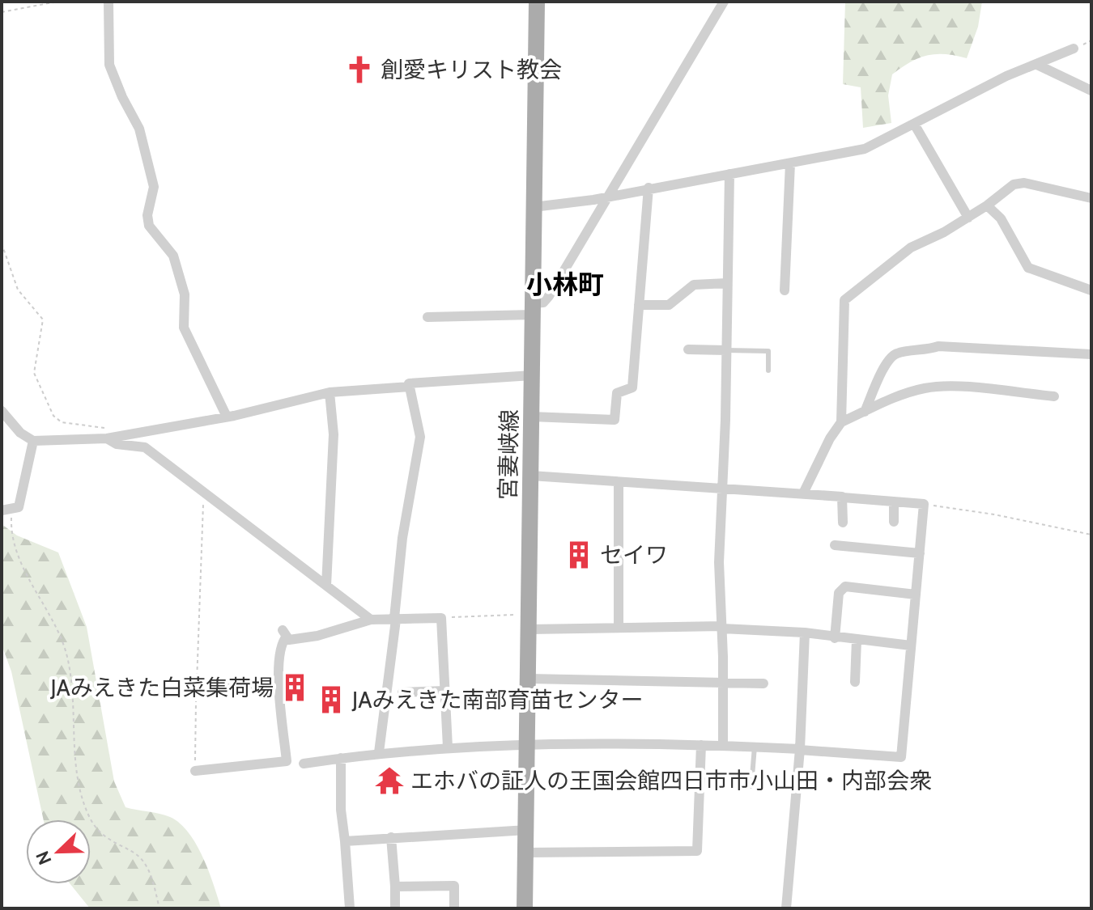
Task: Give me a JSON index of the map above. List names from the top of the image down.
{
  "streets": {
    "main road": ["宮妻峡線"]
  },
  "districts": ["小林町"],
  "places": {
    "church": ["創愛キリスト教会"],
    "building": ["セイワ", "JAみえきた白菜集荷場", "JAみえきた南部育苗センター"],
    "temple": ["エホバの証人の王国会館四日市市小山田・内部会衆"]
  },
  "north": "bottom left"
}
